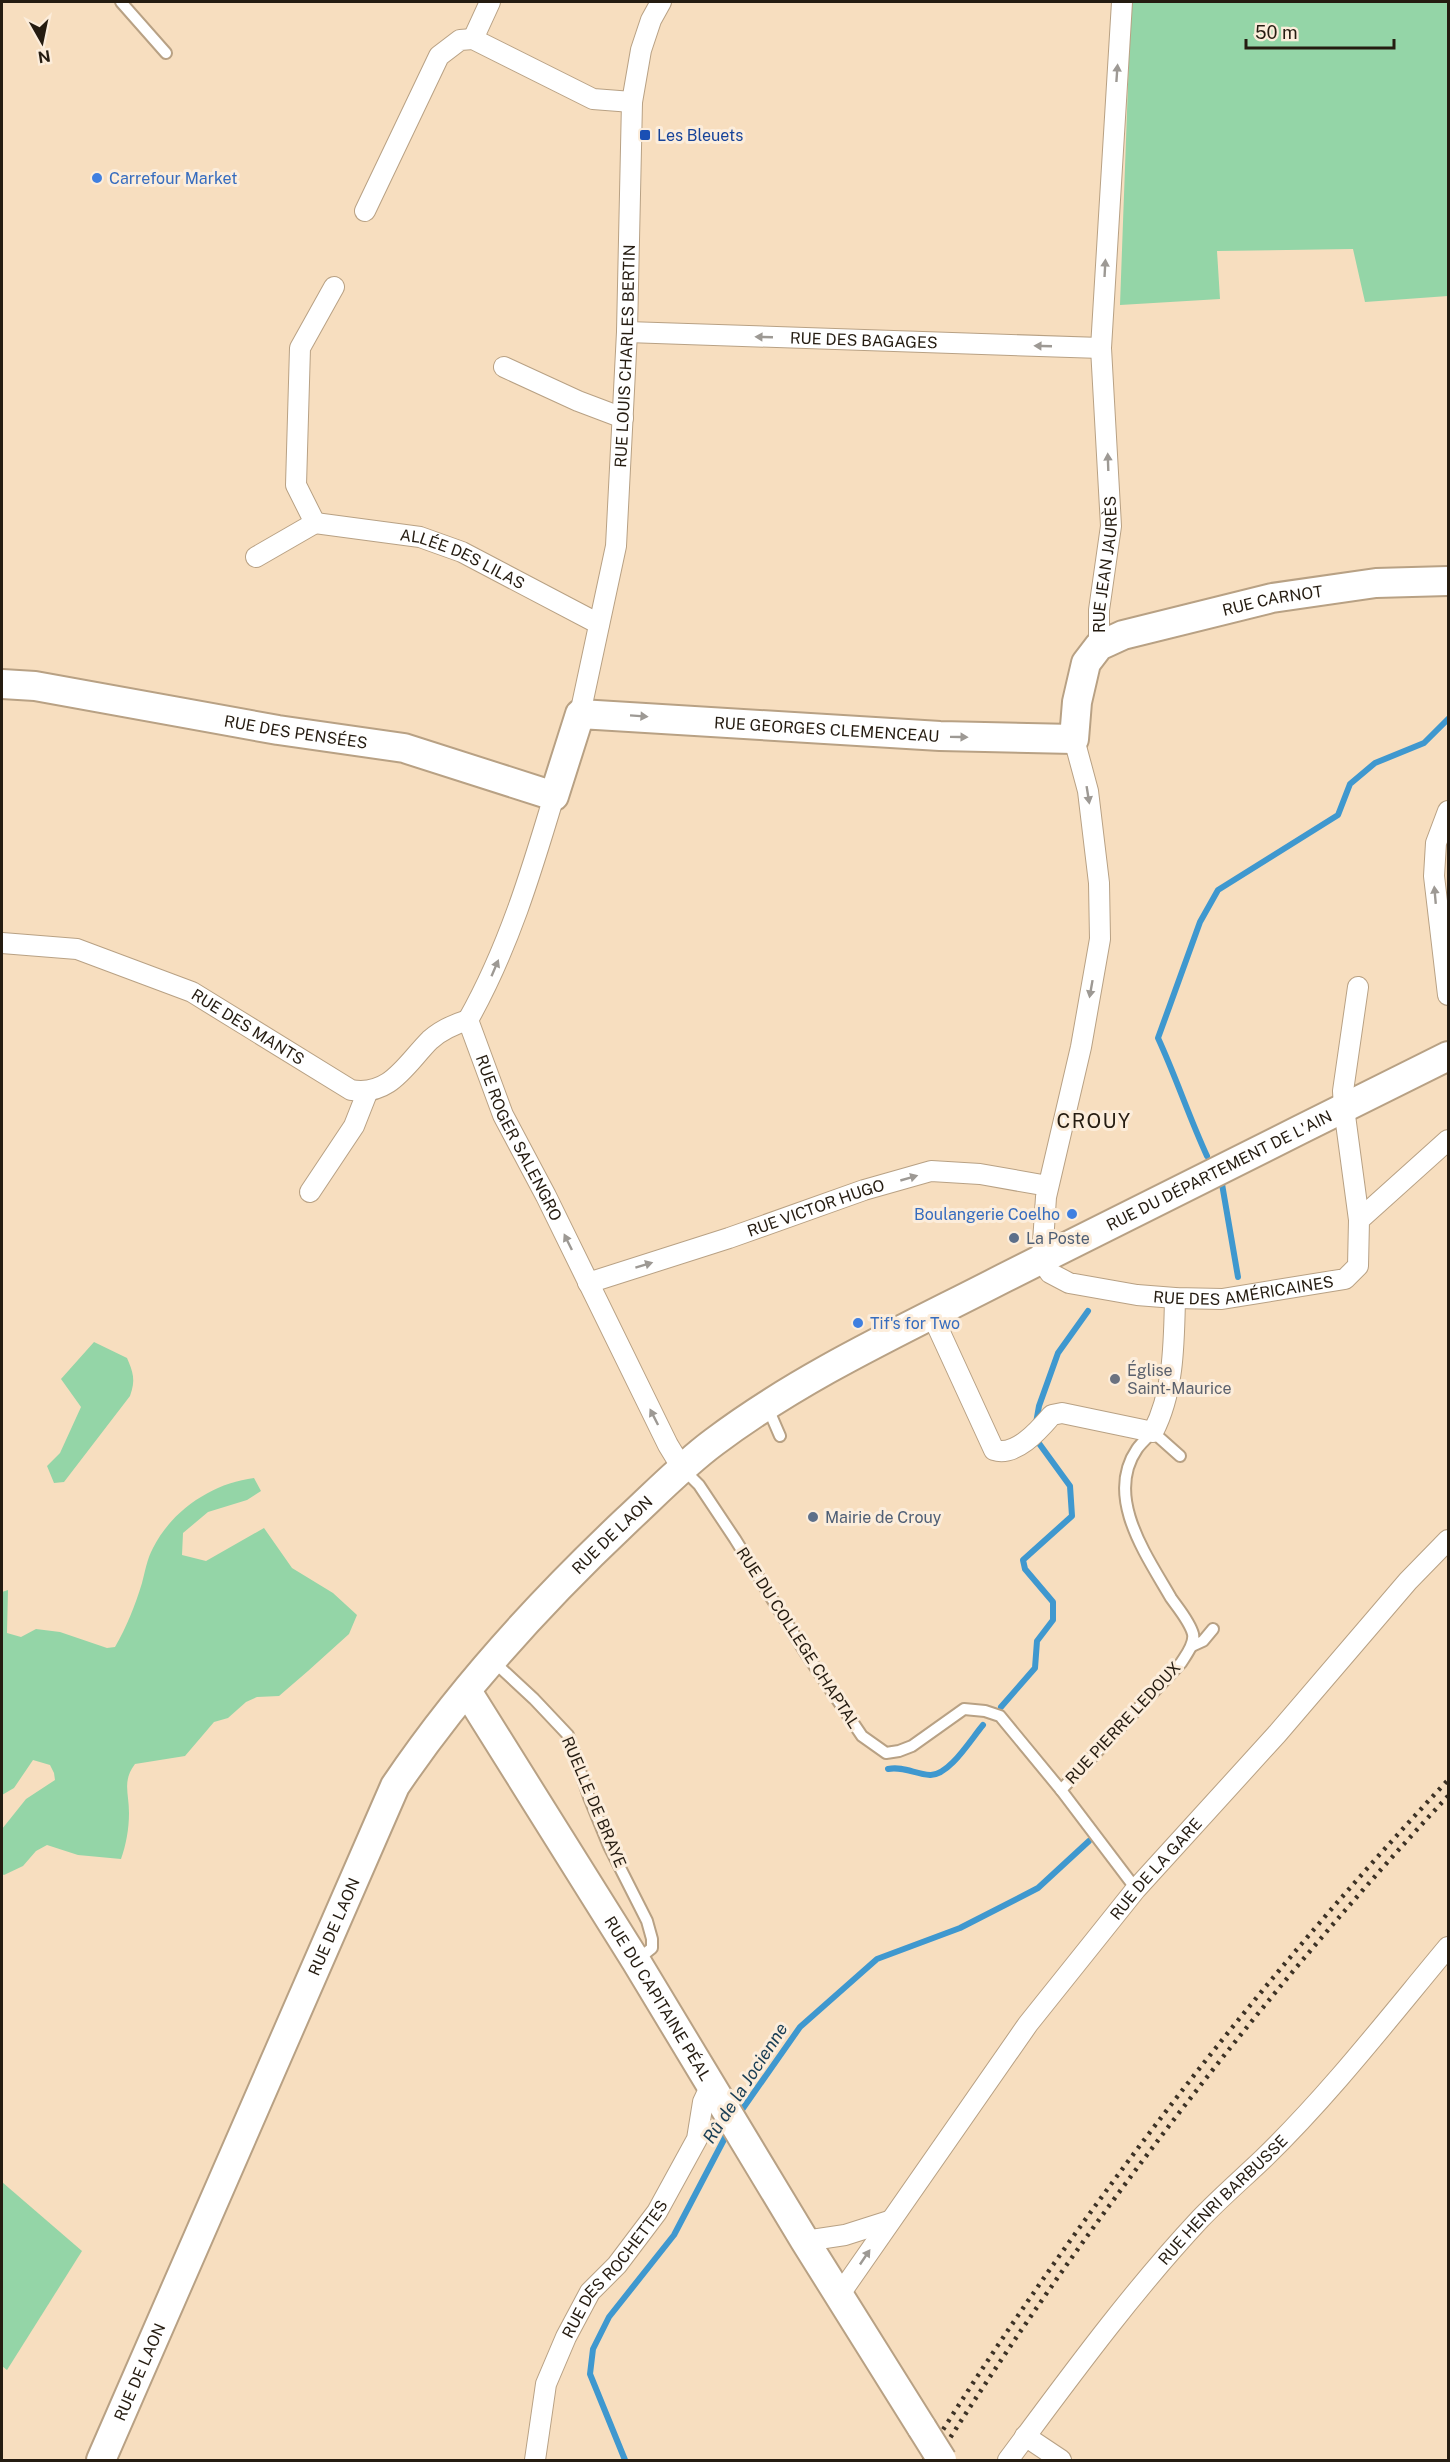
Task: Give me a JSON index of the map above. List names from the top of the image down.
{
  "streets": {
    "street": [
      "RUE DES BAGAGES",
      "RUE LOUIS CHARLES BERTIN",
      "ALLÉE DES LILAS",
      "RUE JEAN JAURÈS",
      "RUE CARNOT",
      "RUE GEORGES CLEMENCEAU",
      "RUE DES PENSÉES",
      "RUE DES MANTS",
      "RUE ROGER SALENGRO",
      "RUE DU DÉPARTEMENT DE L'AIN",
      "RUE VICTOR HUGO",
      "RUE DES AMÉRICAINES",
      "RUE DE LAON",
      "RUE DE LA GARE",
      "RUE DU CAPITAINE PÉAL",
      "RUE HENRI BARBUSSE",
      "RUE DES ROCHETTES"
    ],
    "lane": ["RUE DU COLLEGE CHAPTAL", "RUE PIERRE LEDOUX", "RUELLE DE BRAYE"]
  },
  "crossings": [
    ["RUE DES BAGAGES", "RUE LOUIS CHARLES BERTIN"],
    ["RUE DES BAGAGES", "RUE JEAN JAURÈS"],
    ["RUE LOUIS CHARLES BERTIN", "ALLÉE DES LILAS"],
    ["RUE LOUIS CHARLES BERTIN", "RUE GEORGES CLEMENCEAU"],
    ["RUE JEAN JAURÈS", "RUE CARNOT"],
    ["RUE JEAN JAURÈS", "RUE GEORGES CLEMENCEAU"],
    ["RUE JEAN JAURÈS", "RUE DU DÉPARTEMENT DE L'AIN"],
    ["RUE JEAN JAURÈS", "RUE VICTOR HUGO"],
    ["RUE JEAN JAURÈS", "RUE DES AMÉRICAINES"],
    ["RUE ROGER SALENGRO", "RUE DU DÉPARTEMENT DE L'AIN"],
    ["RUE ROGER SALENGRO", "RUE VICTOR HUGO"],
    ["RUE ROGER SALENGRO", "RUE DE LAON"],
    ["RUE ROGER SALENGRO", "RUE DU COLLEGE CHAPTAL"],
    ["RUE DU DÉPARTEMENT DE L'AIN", "RUE DES AMÉRICAINES"],
    ["RUE DU DÉPARTEMENT DE L'AIN", "RUE DE LAON"],
    ["RUE DU DÉPARTEMENT DE L'AIN", "RUE DU COLLEGE CHAPTAL"],
    ["RUE DE LAON", "RUE DU COLLEGE CHAPTAL"],
    ["RUE DE LAON", "RUELLE DE BRAYE"],
    ["RUE DE LAON", "RUE DU CAPITAINE PÉAL"],
    ["RUE DU COLLEGE CHAPTAL", "RUE PIERRE LEDOUX"],
    ["RUE DU COLLEGE CHAPTAL", "RUE DE LA GARE"],
    ["RUELLE DE BRAYE", "RUE DU CAPITAINE PÉAL"],
    ["RUE DE LA GARE", "RUE DU CAPITAINE PÉAL"],
    ["RUE DU CAPITAINE PÉAL", "RUE DES ROCHETTES"]
  ],
  "one_way": [
    "RUE DES BAGAGES",
    "RUE GEORGES CLEMENCEAU",
    "RUE ROGER SALENGRO",
    "RUE VICTOR HUGO"
  ],
  "districts": ["CROUY"],
  "water": ["Rû de la Jocienne"],
  "places": {
    "transit": ["Les Bleuets"],
    "other": [
      "Carrefour Market",
      "Boulangerie Coelho",
      "La Poste",
      "Tif's for Two",
      "Église Saint-Maurice",
      "Mairie de Crouy"
    ]
  },
  "scale_bar": "50 m",
  "north": "bottom"
}
